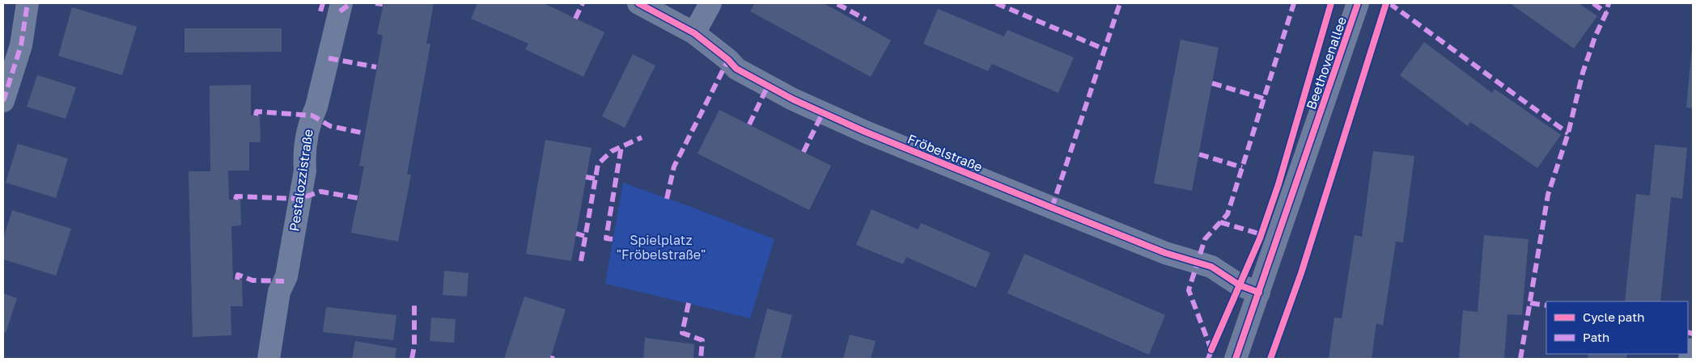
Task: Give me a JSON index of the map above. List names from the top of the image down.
{
  "streets": {
    "street": ["Beethovenallee", "Fröbelstraße", "Pestalozzistraße"]
  },
  "crossings": [
    ["Beethovenallee", "Fröbelstraße"]
  ],
  "parks": ["Spielplatz \"Fröbelstraße\""],
  "legend": ["Cycle path", "Path"]
}
